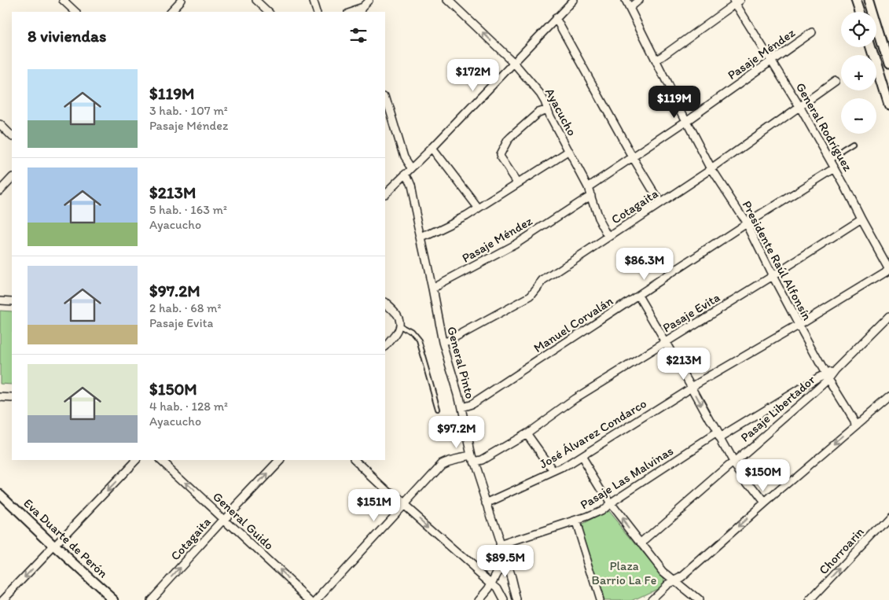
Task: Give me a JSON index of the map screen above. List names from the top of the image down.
{
  "streets": {
    "main road": ["Eva Duarte de Perón"],
    "street": [
      "Pasaje Méndez",
      "Ayacucho",
      "General Rodríguez",
      "Cotagaita",
      "Presidente Raúl Alfonsín",
      "Pasaje Evita",
      "Manuel Corvalán",
      "General Pinto",
      "Pasaje Libertador",
      "José Álvarez Condarco",
      "Pasaje Las Malvinas",
      "General Guido",
      "Chorroarin"
    ]
  },
  "crossings": [
    ["Pasaje Méndez", "Ayacucho"],
    ["Pasaje Méndez", "General Rodríguez"],
    ["Pasaje Méndez", "Presidente Raúl Alfonsín"],
    ["Pasaje Méndez", "General Pinto"],
    ["Ayacucho", "Cotagaita"],
    ["General Rodríguez", "Cotagaita"],
    ["General Rodríguez", "Pasaje Evita"],
    ["General Rodríguez", "Manuel Corvalán"],
    ["General Rodríguez", "José Álvarez Condarco"],
    ["Cotagaita", "Presidente Raúl Alfonsín"],
    ["Cotagaita", "General Pinto"],
    ["Cotagaita", "General Guido"],
    ["Presidente Raúl Alfonsín", "Pasaje Evita"],
    ["Presidente Raúl Alfonsín", "Manuel Corvalán"],
    ["Presidente Raúl Alfonsín", "Pasaje Libertador"],
    ["Presidente Raúl Alfonsín", "José Álvarez Condarco"],
    ["Presidente Raúl Alfonsín", "Pasaje Las Malvinas"],
    ["Pasaje Evita", "General Pinto"],
    ["Manuel Corvalán", "General Pinto"],
    ["General Pinto", "José Álvarez Condarco"],
    ["General Pinto", "Pasaje Las Malvinas"],
    ["Pasaje Libertador", "Pasaje Las Malvinas"]
  ],
  "one_way": ["General Guido", "Chorroarin"],
  "parks": ["Plaza Barrio La Fe"],
  "page": {
    "map_buttons": ["+", "−"],
    "heading": "8 viviendas",
    "price": [
      "$172M",
      "$119M",
      "$86.3M",
      "$213M",
      "$97.2M",
      "$150M",
      "$151M",
      "$89.5M"
    ],
    "list": [
      {
        "name": "$119M",
        "note": "3 hab. · 107 m² · Pasaje Méndez"
      },
      {
        "name": "$213M",
        "note": "5 hab. · 163 m² · Ayacucho"
      },
      {
        "name": "$97.2M",
        "note": "2 hab. · 68 m² · Pasaje Evita"
      },
      {
        "name": "$150M",
        "note": "4 hab. · 128 m² · Ayacucho"
      }
    ]
  }
}
